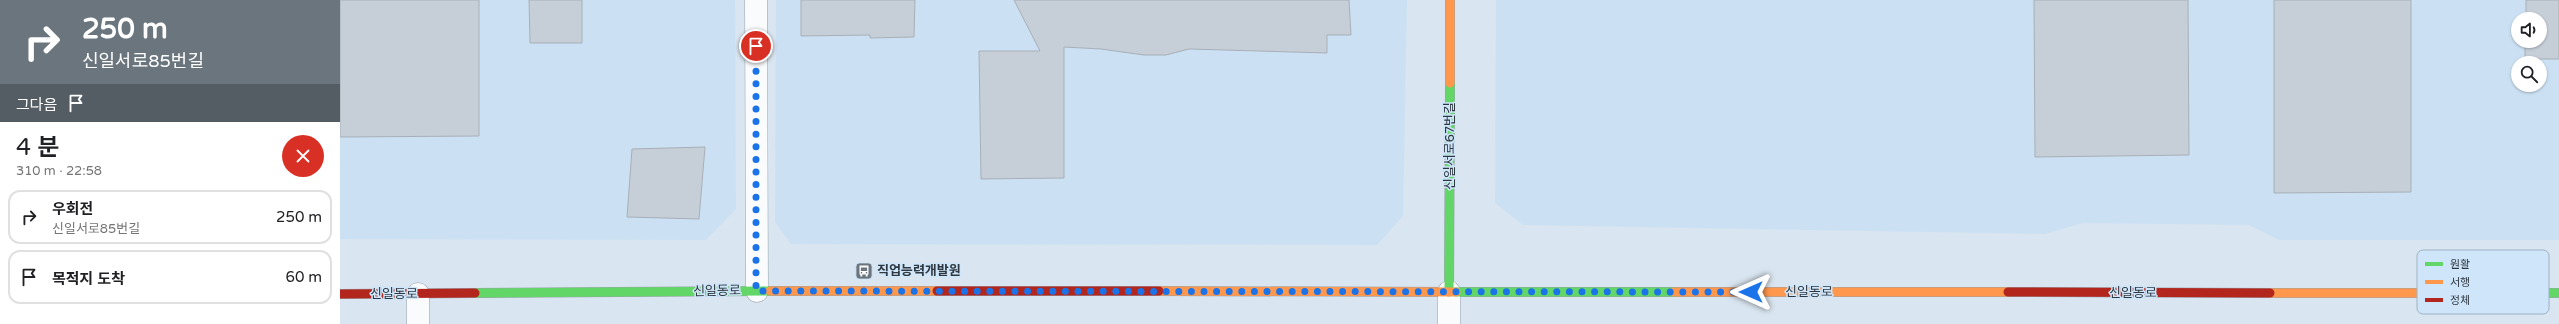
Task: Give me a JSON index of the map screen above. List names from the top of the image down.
{
  "streets": {
    "main road": ["신일서로67번길", "신일동로"]
  },
  "crossings": [
    ["신일서로67번길", "신일동로"]
  ],
  "places": {
    "bus stop": ["직업능력개발원"]
  },
  "legend": ["원활", "서행", "정체"],
  "page": {
    "turn": ["250 m", "신일서로85번길"],
    "then": "그다음",
    "heading": ["4 분", "310 m · 22:58"],
    "list": [
      {
        "name": "우회전",
        "note": "신일서로85번길",
        "value": "250 m"
      },
      {
        "name": "목적지 도착",
        "value": "60 m"
      }
    ]
  }
}
